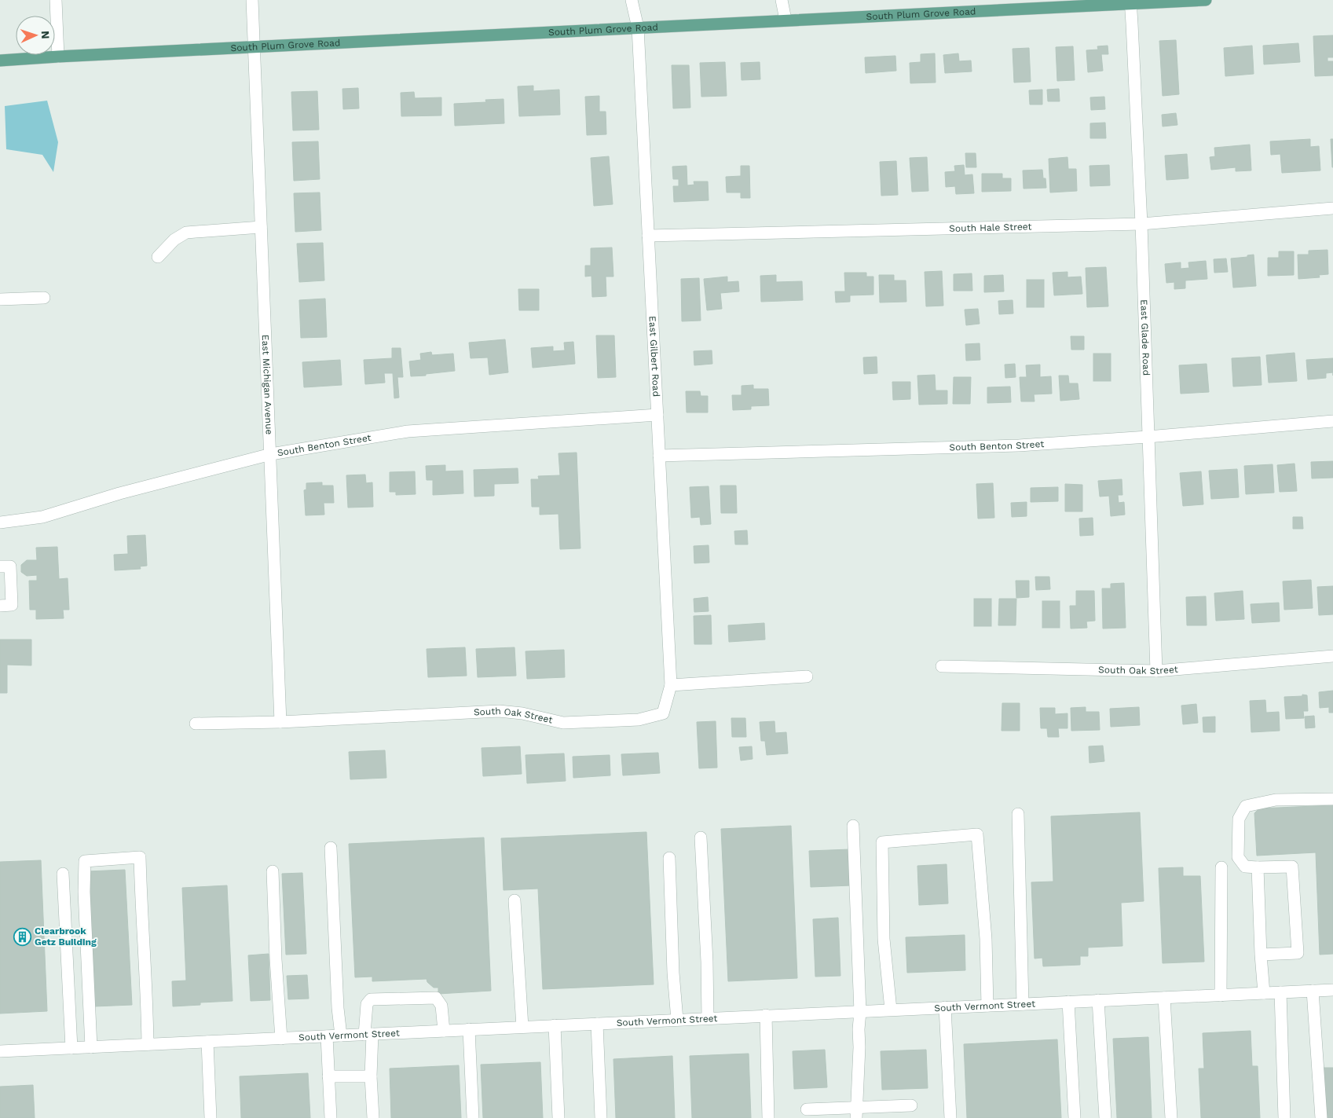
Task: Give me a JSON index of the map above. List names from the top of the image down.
{
  "streets": {
    "main road": ["South Plum Grove Road"],
    "street": [
      "South Hale Street",
      "East Glade Road",
      "East Gilbert Road",
      "East Michigan Avenue",
      "South Benton Street",
      "South Oak Street",
      "South Vermont Street"
    ]
  },
  "crossings": [
    ["South Plum Grove Road", "East Glade Road"],
    ["South Plum Grove Road", "East Gilbert Road"],
    ["South Plum Grove Road", "East Michigan Avenue"],
    ["South Hale Street", "East Glade Road"],
    ["South Hale Street", "East Gilbert Road"],
    ["East Glade Road", "South Benton Street"],
    ["East Glade Road", "South Oak Street"],
    ["East Gilbert Road", "South Benton Street"],
    ["East Gilbert Road", "South Oak Street"],
    ["East Michigan Avenue", "South Benton Street"],
    ["East Michigan Avenue", "South Oak Street"]
  ],
  "places": {
    "building": ["Clearbrook Getz Building"]
  },
  "north": "right"
}
